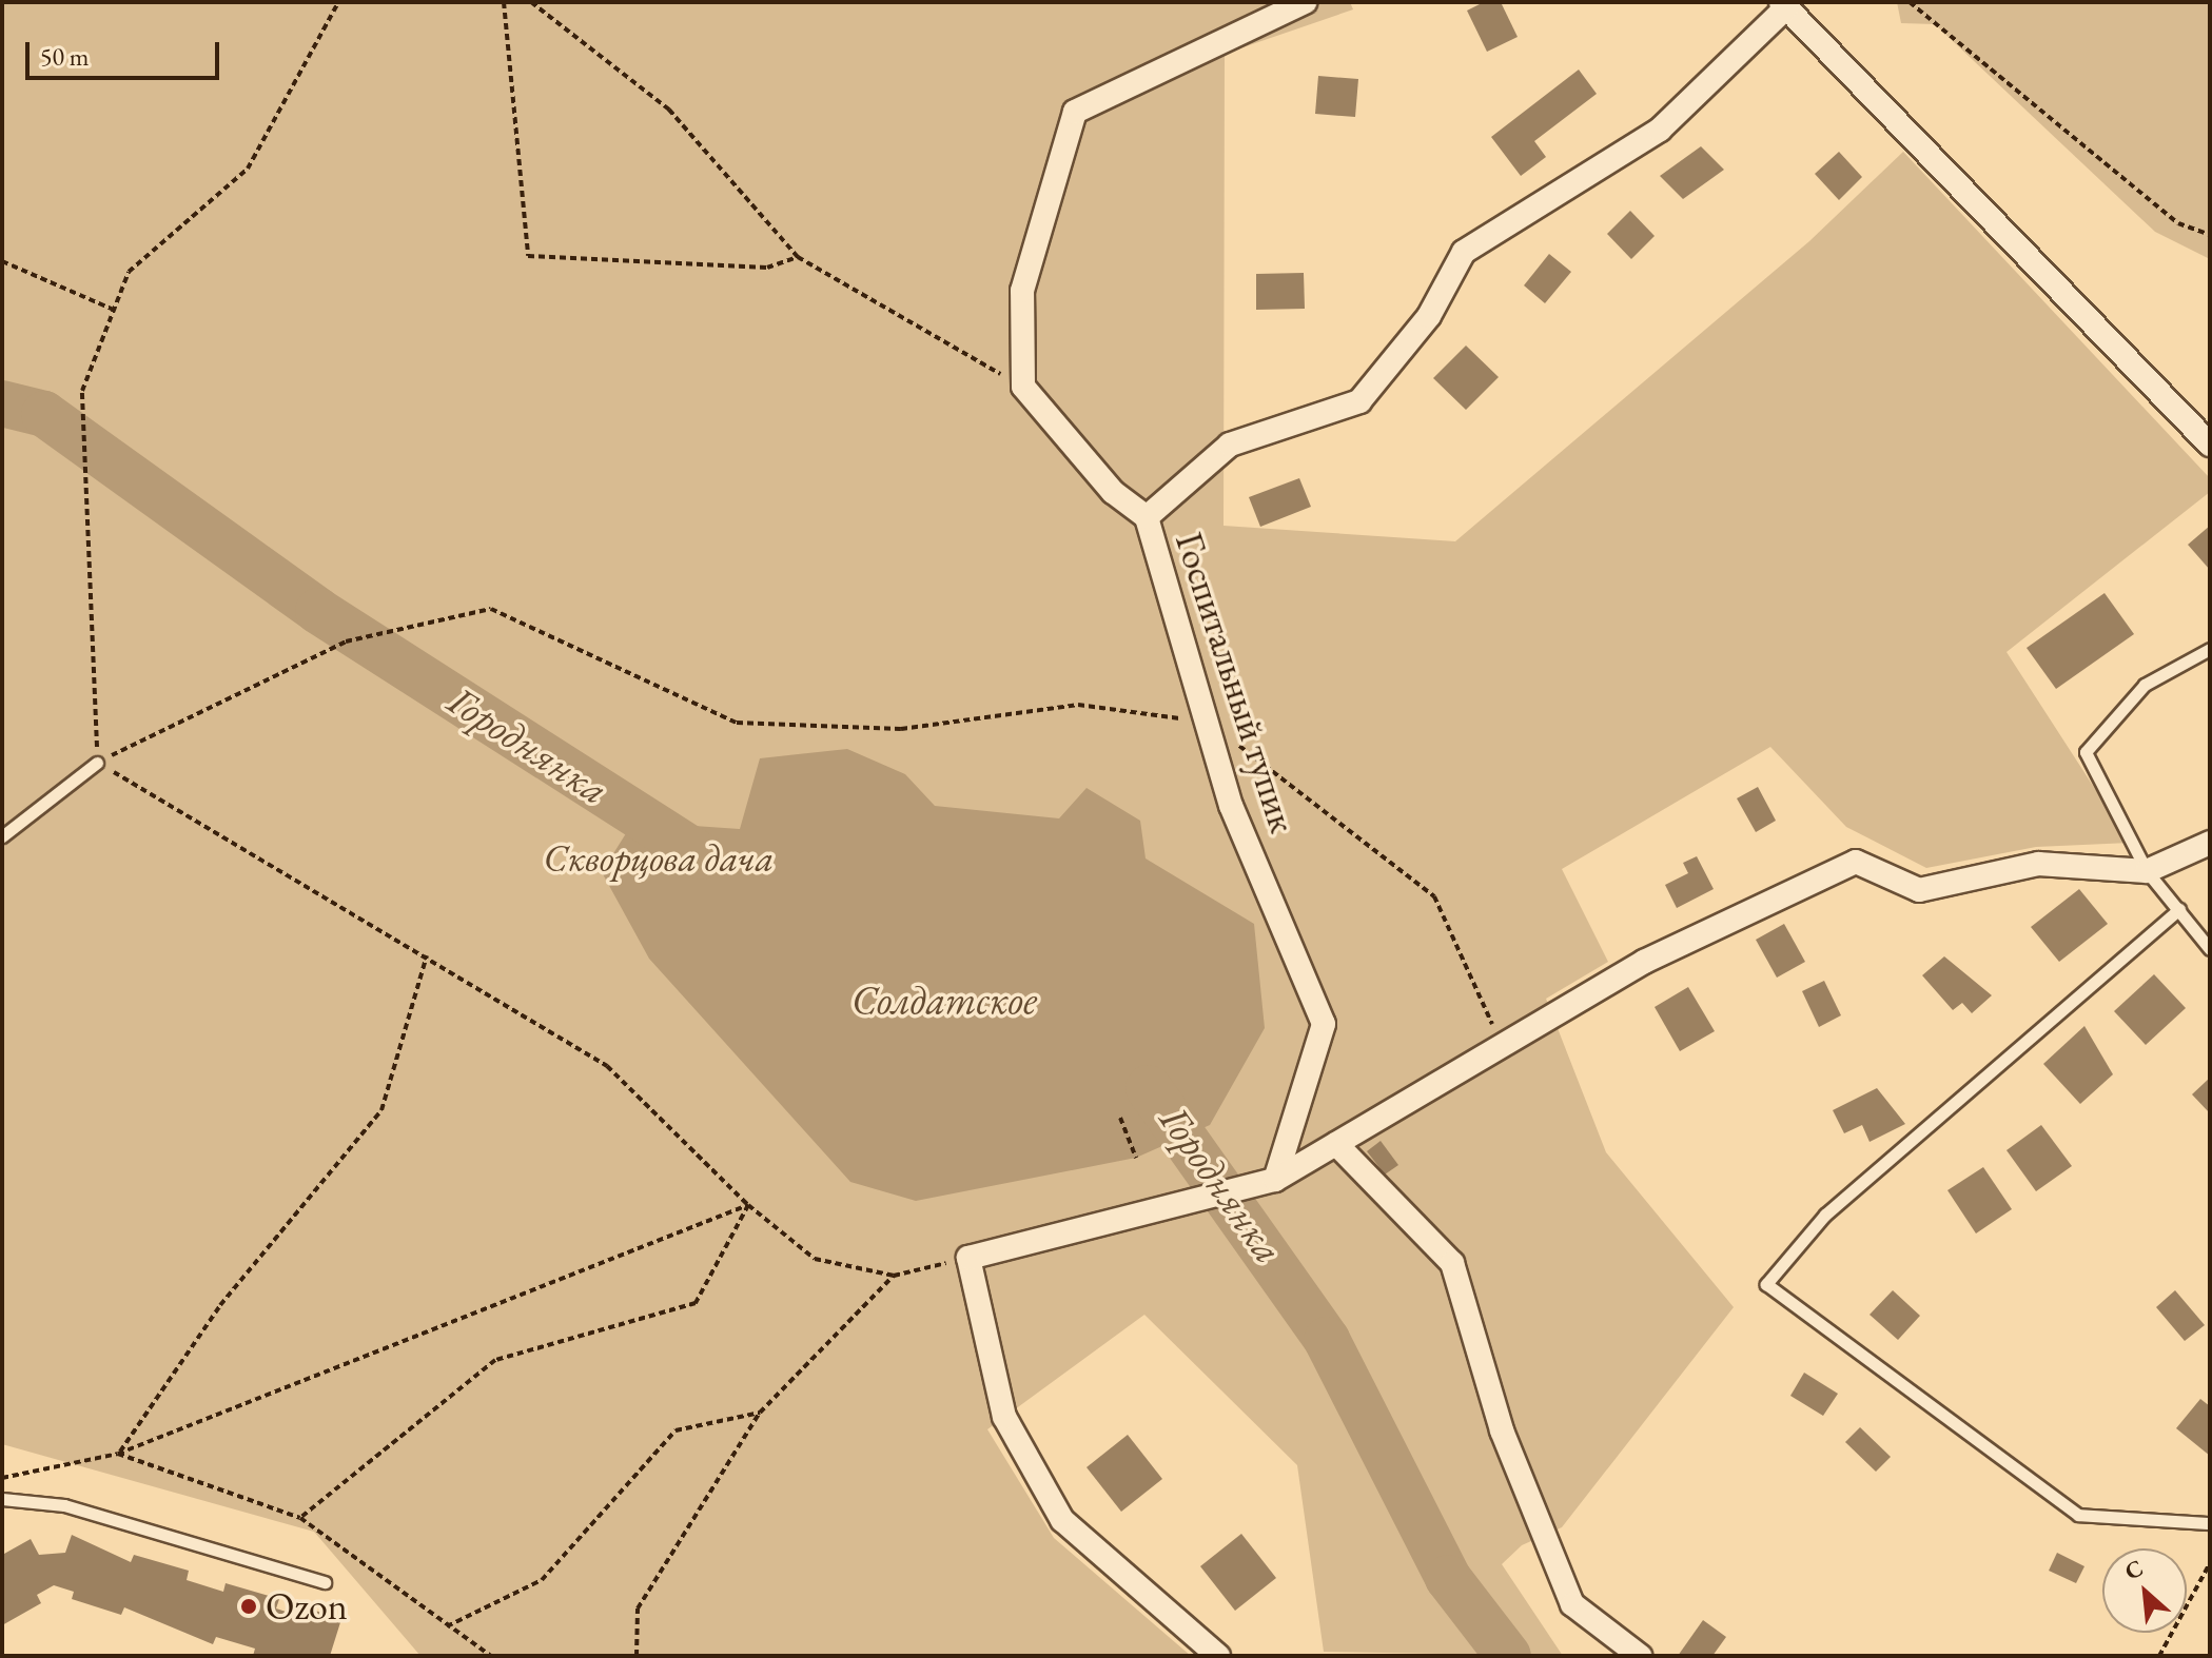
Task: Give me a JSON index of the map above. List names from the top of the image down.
{
  "streets": {
    "street": ["Госпитальный тупик"]
  },
  "water": ["Городнянка", "Солдатское"],
  "parks": ["Скворцова дача"],
  "places": ["Ozon"],
  "scale_bar": "50 m",
  "north": "top left"
}
